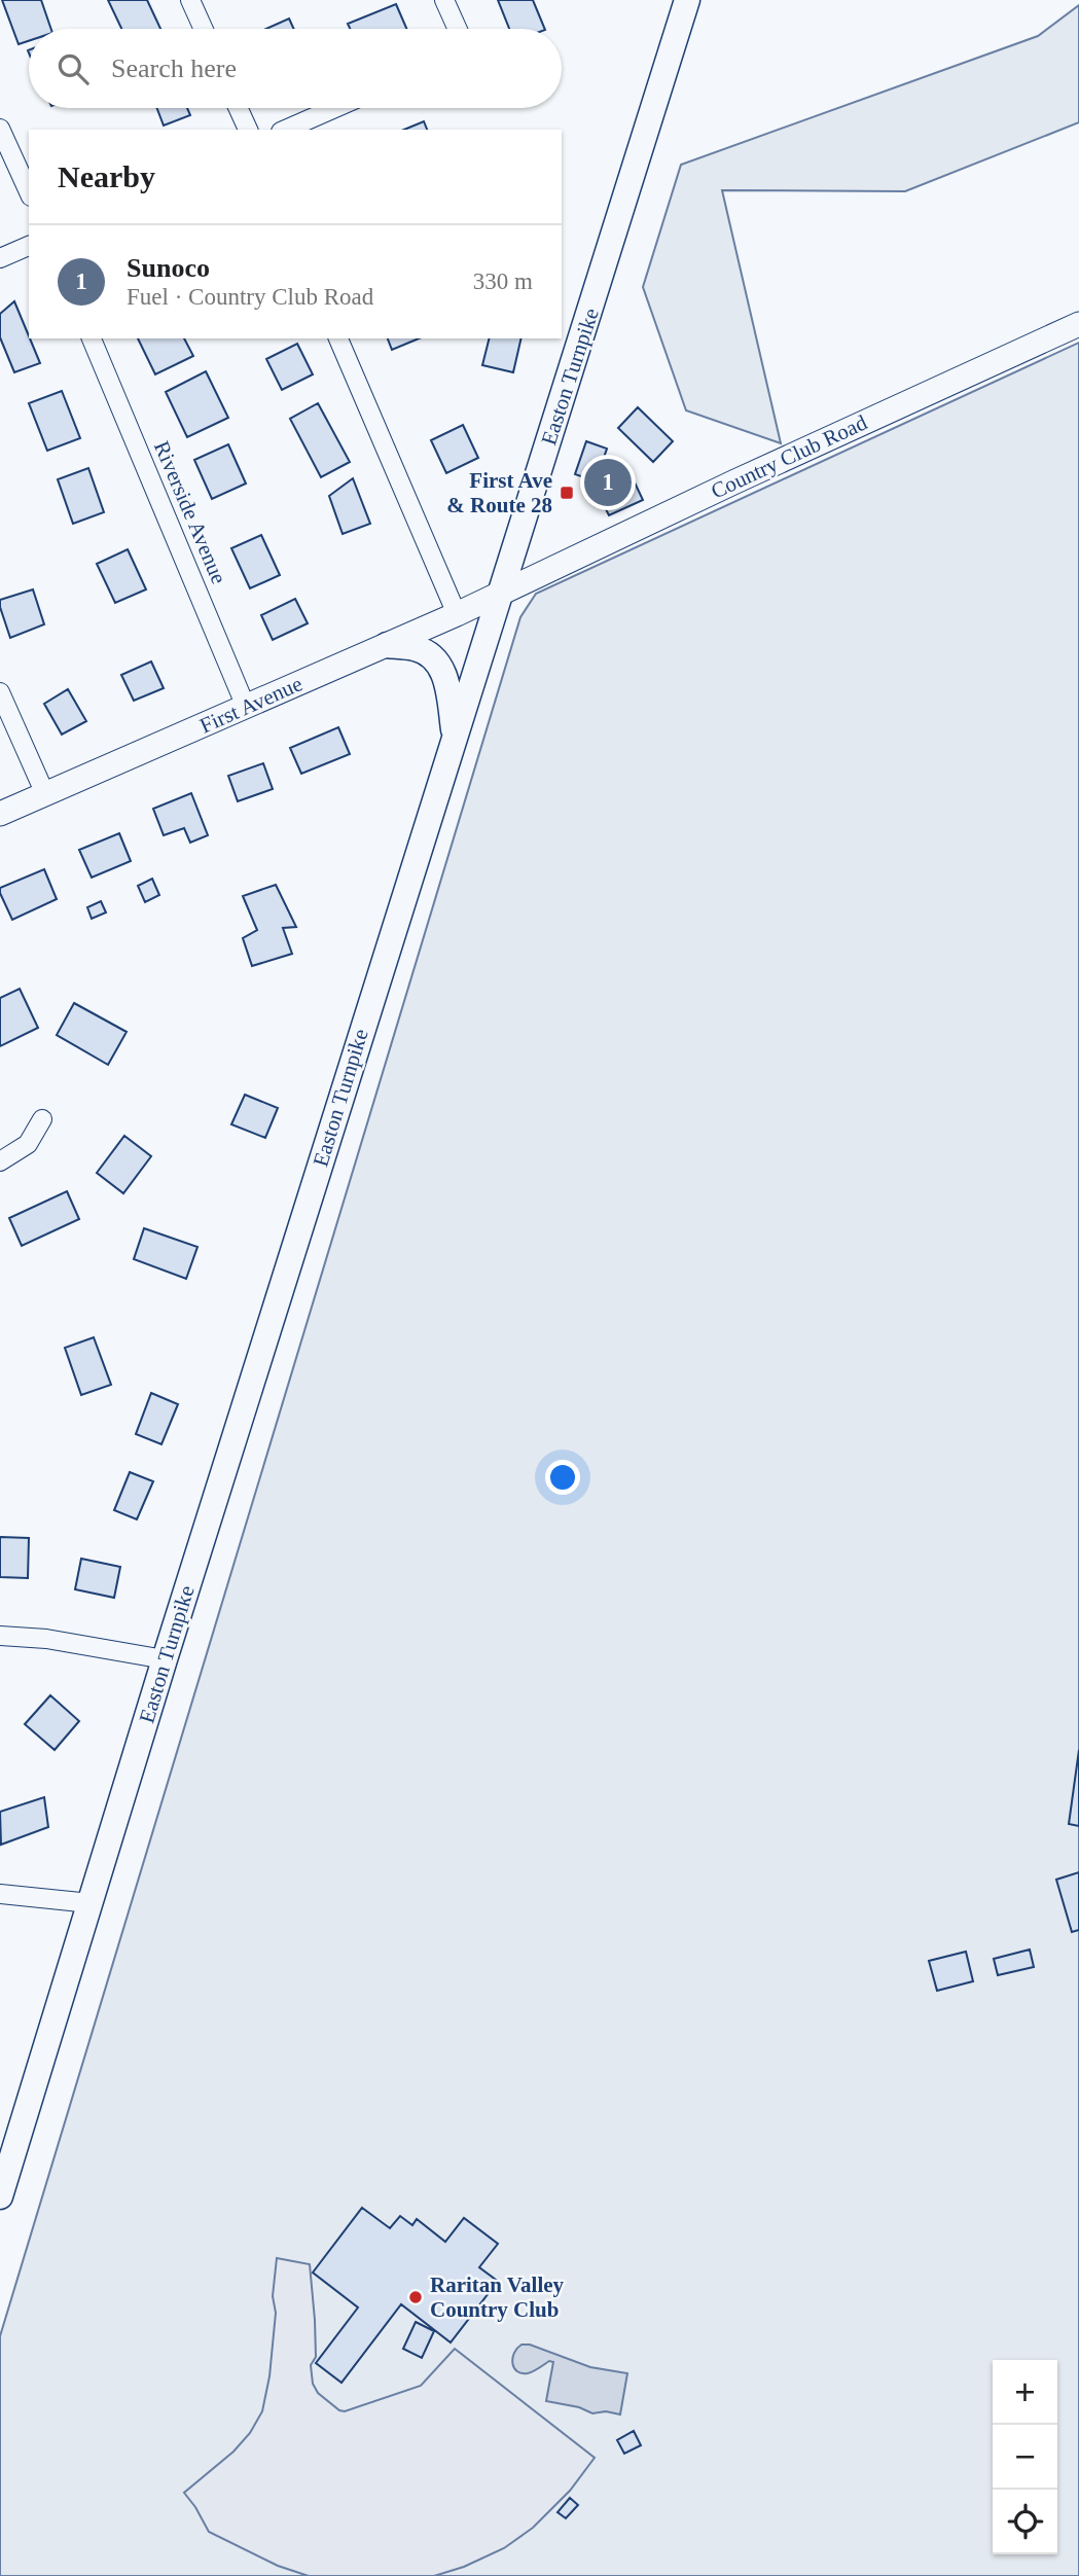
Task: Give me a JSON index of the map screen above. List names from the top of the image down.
{
  "streets": {
    "main road": ["Easton Turnpike"],
    "street": ["Country Club Road", "Riverside Avenue", "First Avenue"]
  },
  "crossings": [
    ["Easton Turnpike", "Country Club Road"],
    ["Easton Turnpike", "First Avenue"],
    ["Country Club Road", "First Avenue"],
    ["Riverside Avenue", "First Avenue"]
  ],
  "places": {
    "transit": ["First Ave & Route 28"],
    "other": ["Raritan Valley Country Club"]
  },
  "page": {
    "search": "Search here",
    "heading": "Nearby",
    "list": [
      {
        "mark": "1",
        "name": "Sunoco",
        "note": "Fuel · Country Club Road",
        "value": "330 m"
      }
    ],
    "pins": "1",
    "map_buttons": ["+", "−"]
  }
}
